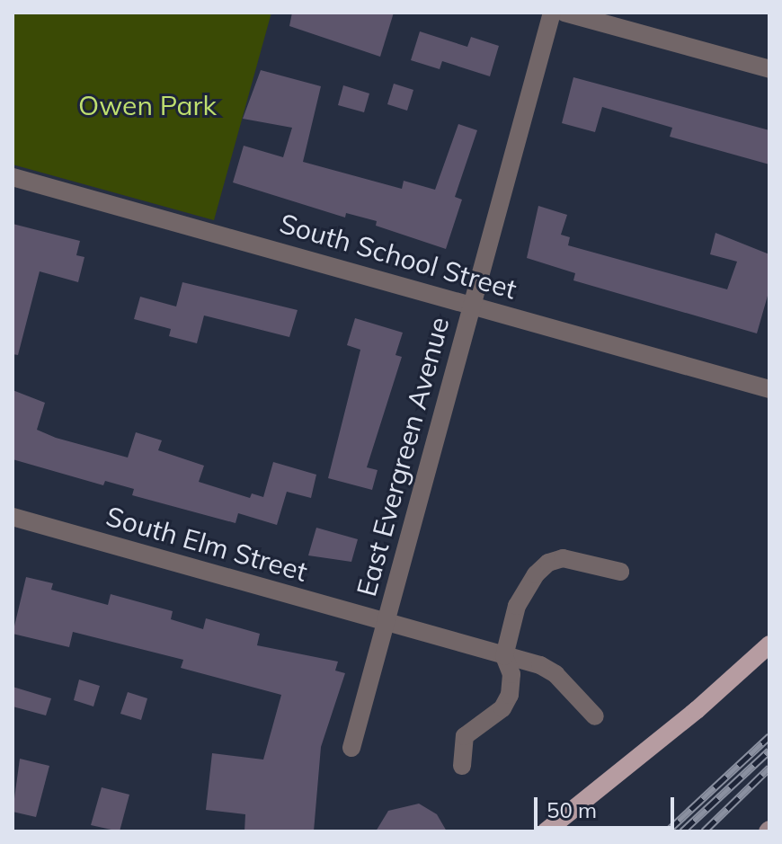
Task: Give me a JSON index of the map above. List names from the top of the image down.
{
  "streets": {
    "street": ["South School Street", "East Evergreen Avenue", "South Elm Street"]
  },
  "crossings": [
    ["South School Street", "East Evergreen Avenue"],
    ["East Evergreen Avenue", "South Elm Street"]
  ],
  "parks": ["Owen Park"],
  "scale_bar": "50 m"
}
